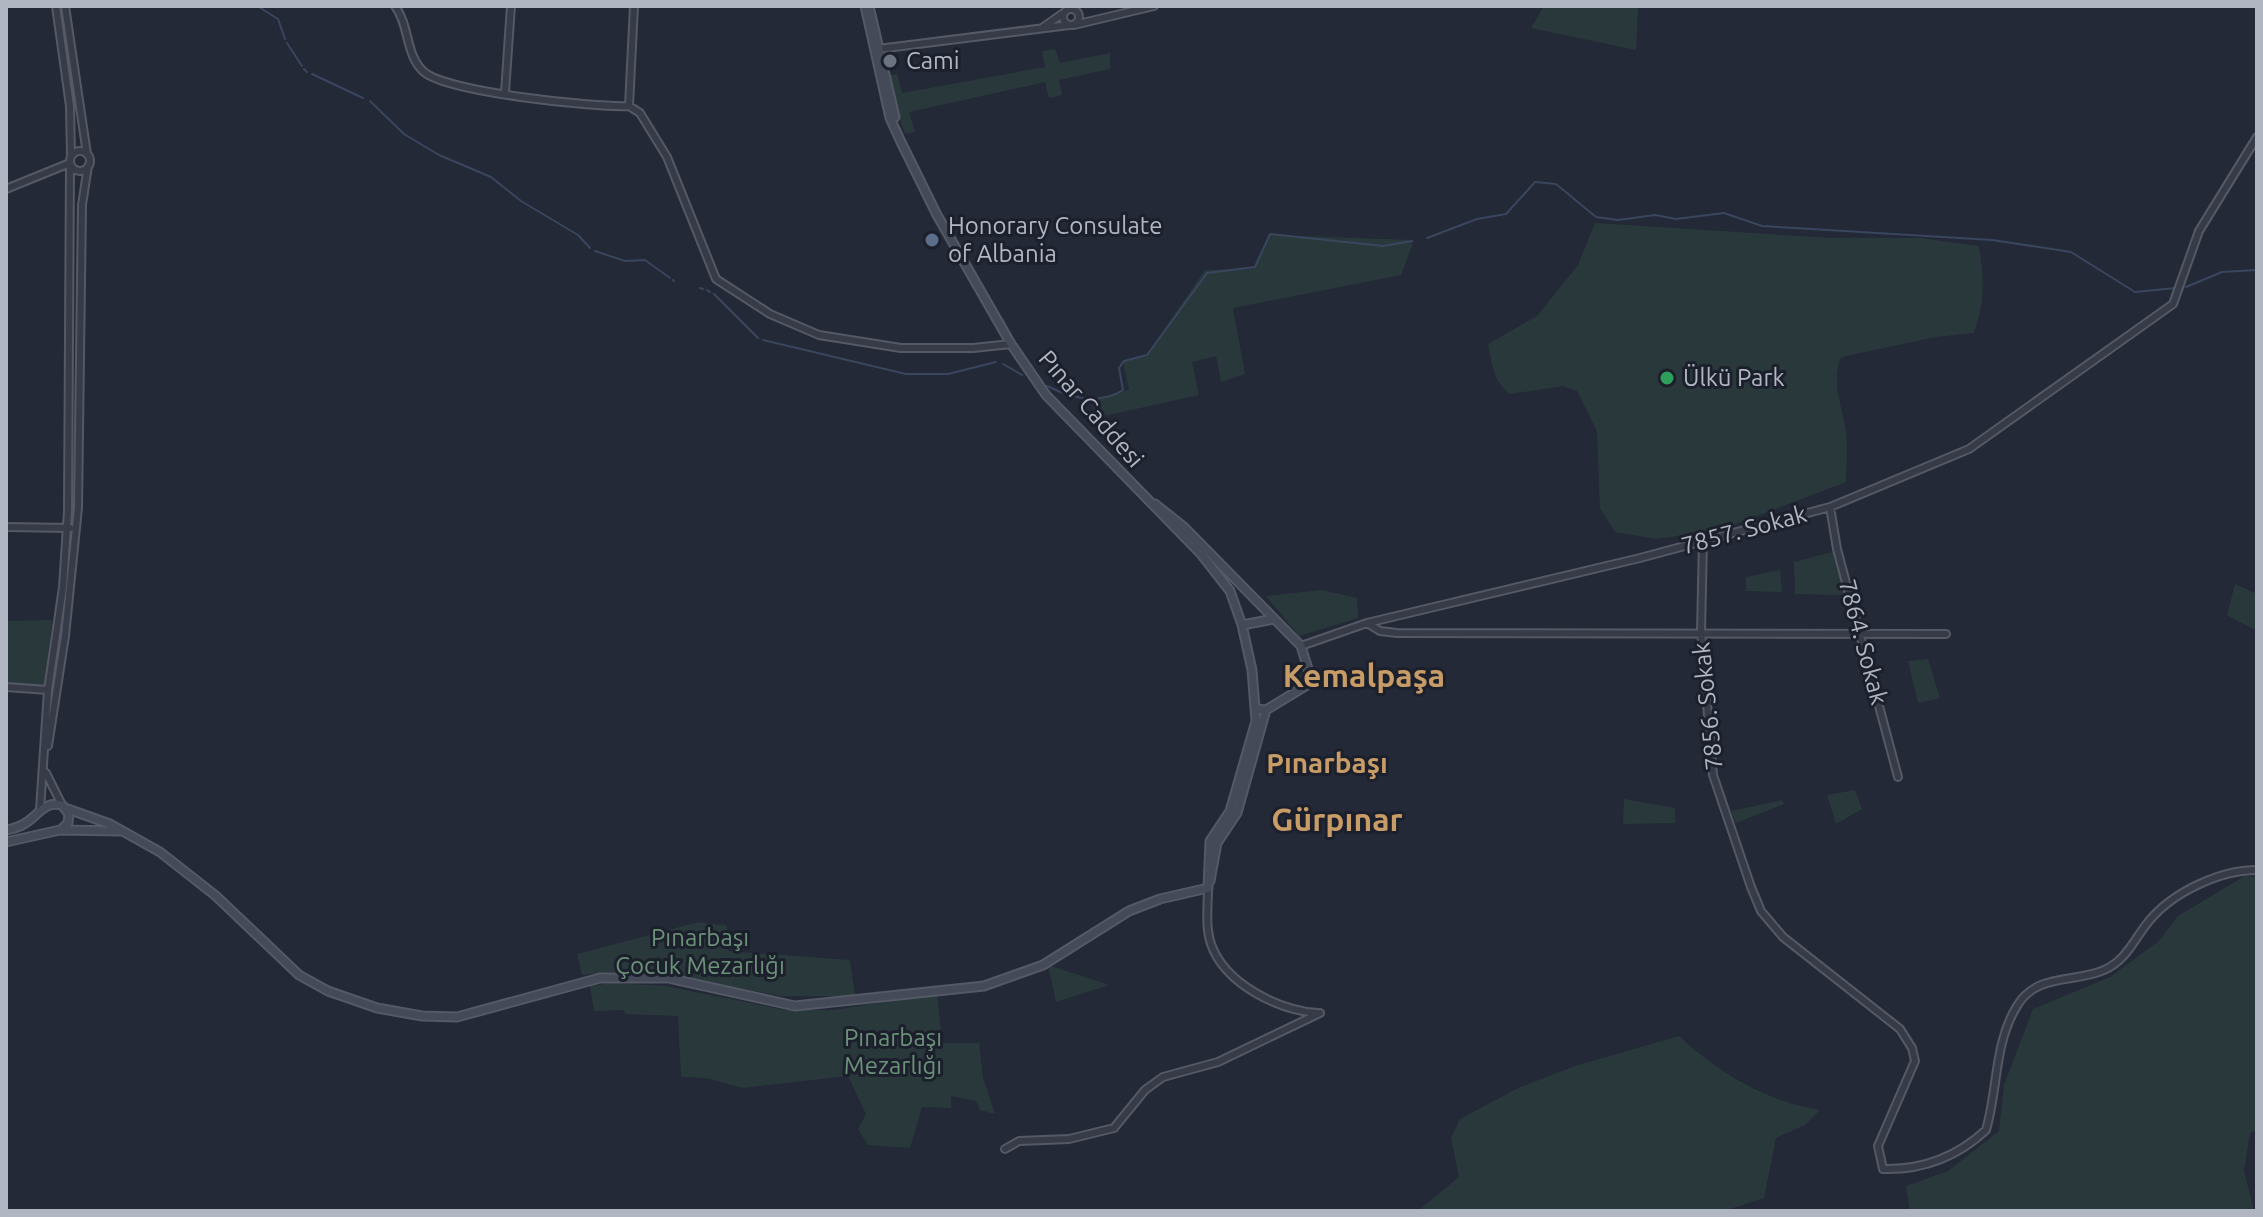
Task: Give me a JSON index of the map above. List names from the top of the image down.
{
  "streets": {
    "main road": ["Pınar Caddesi"],
    "street": ["7857. Sokak", "7864. Sokak", "7856. Sokak"]
  },
  "crossings": [
    ["Pınar Caddesi", "7857. Sokak"],
    ["7857. Sokak", "7864. Sokak"],
    ["7857. Sokak", "7856. Sokak"]
  ],
  "districts": ["Kemalpaşa", "Pınarbaşı", "Gürpınar"],
  "parks": ["Pınarbaşı Çocuk Mezarlığı", "Pınarbaşı Mezarlığı"],
  "places": ["Cami", "Honorary Consulate of Albania", "Ülkü Park"]
}
